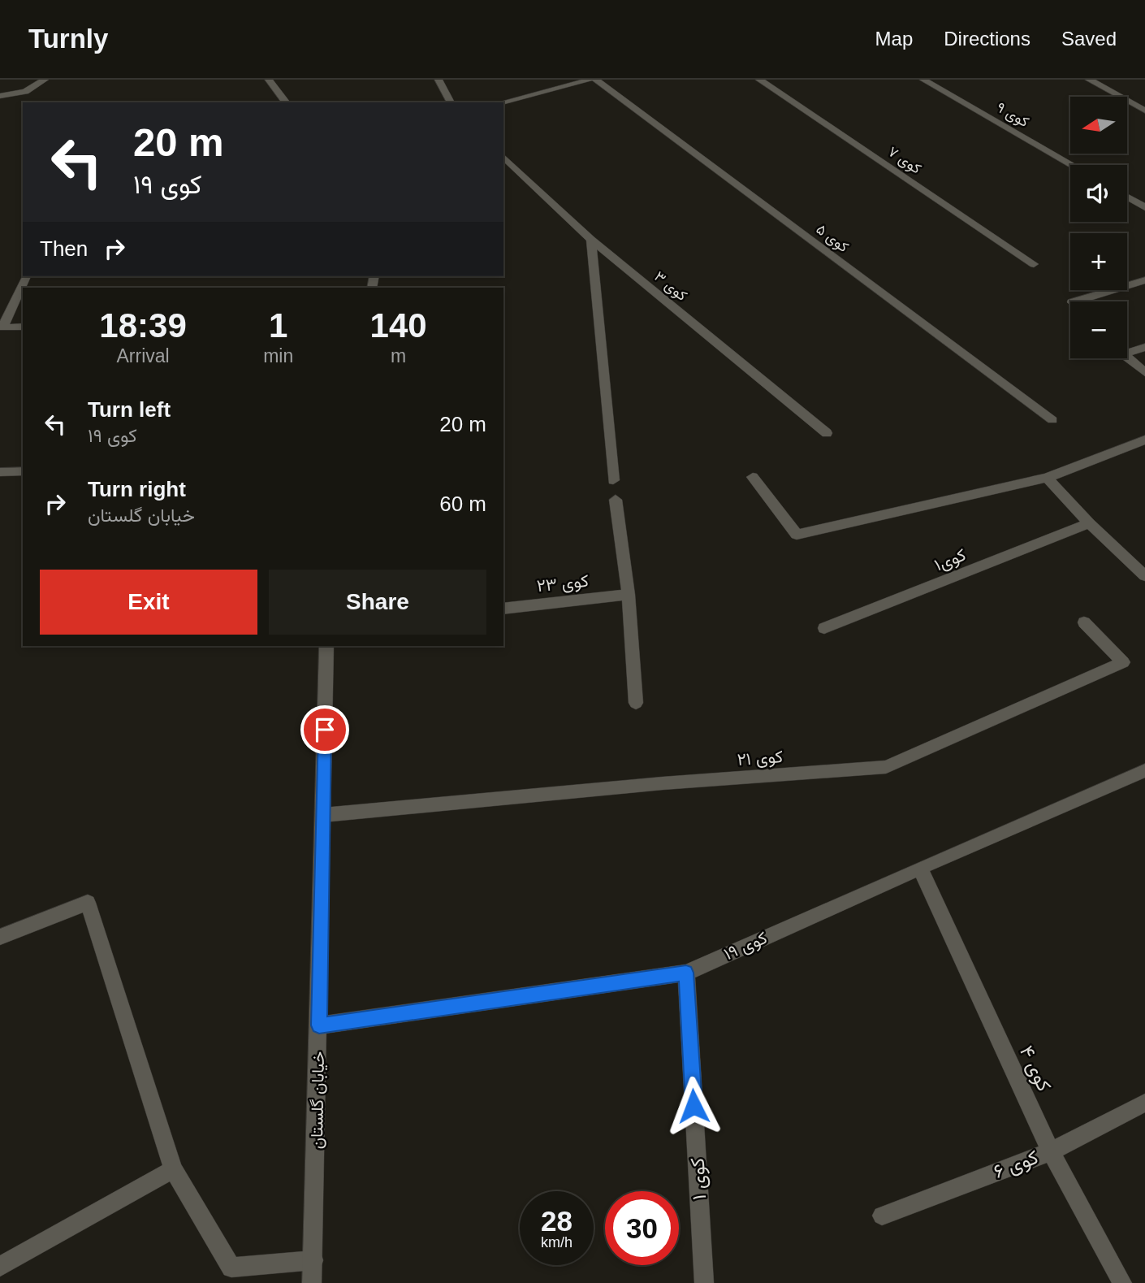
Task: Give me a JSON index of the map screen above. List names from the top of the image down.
{
  "streets": {
    "street": [
      "کوی ۹",
      "کوی ۷",
      "کوی ۵",
      "کوی ۳",
      "کوی۱",
      "کوی ۲۳",
      "کوی ۲۱",
      "کوی ۱۹",
      "کوی ۴",
      "خیابان گلستان",
      "کوی ۶",
      "کوی ۱"
    ]
  },
  "crossings": [
    ["کوی ۲۱", "خیابان گلستان"],
    ["کوی ۱۹", "کوی ۴"],
    ["کوی ۱۹", "خیابان گلستان"],
    ["کوی ۱۹", "کوی ۱"],
    ["کوی ۴", "کوی ۶"]
  ],
  "north": "left",
  "page": {
    "header": "Turnly",
    "nav": ["Map", "Directions", "Saved"],
    "map_buttons": ["+", "−"],
    "turn": ["20 m", "کوی ۱۹"],
    "then": "Then",
    "eta": [
      "18:39",
      "Arrival",
      "1",
      "min",
      "140",
      "m"
    ],
    "list": [
      {
        "name": "Turn left",
        "note": "کوی ۱۹",
        "value": "20 m"
      },
      {
        "name": "Turn right",
        "note": "خیابان گلستان",
        "value": "60 m"
      }
    ],
    "buttons": ["Exit", "Share"],
    "speed": "28 km/h",
    "limit": "30"
  }
}
